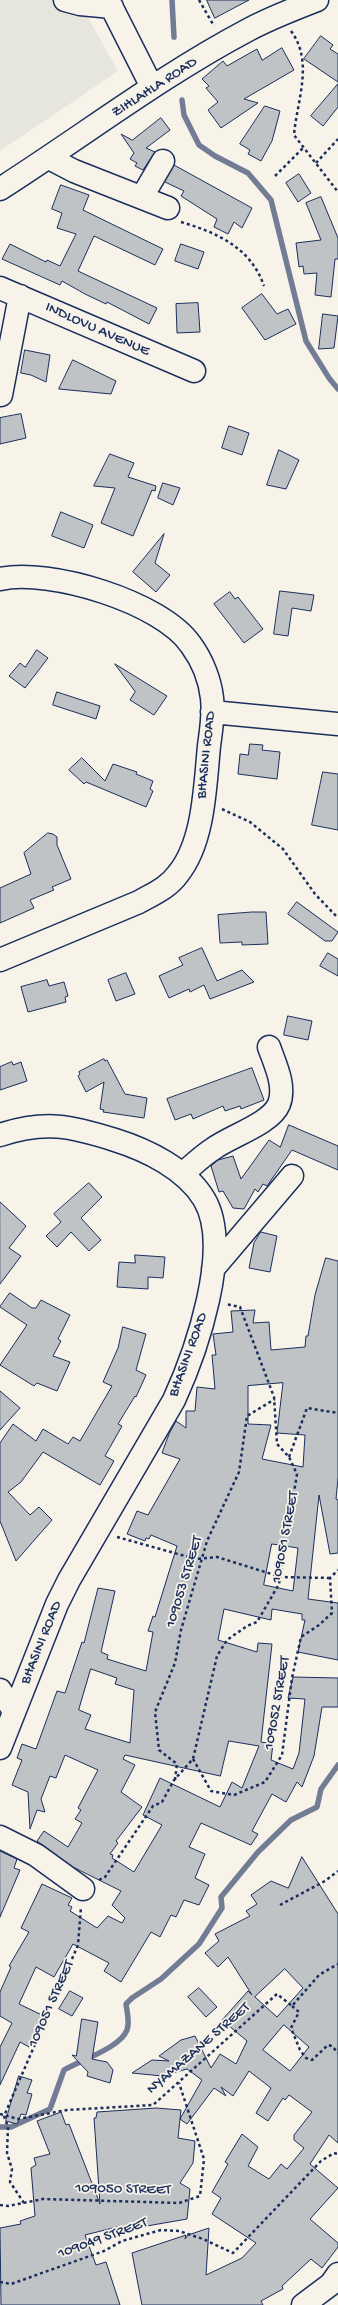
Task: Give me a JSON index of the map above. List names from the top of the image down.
{
  "streets": {
    "street": ["ZIHLAHLA ROAD", "INDLOVU AVENUE", "BHASINI ROAD"],
    "path": [
      "109051 STREET",
      "109053 STREET",
      "109052 STREET",
      "NYAMAZANE STREET",
      "109050 STREET",
      "109049 STREET"
    ]
  },
  "crossings": [
    ["BHASINI ROAD", "109051 STREET"],
    ["109051 STREET", "109053 STREET"],
    ["109051 STREET", "109052 STREET"],
    ["109051 STREET", "NYAMAZANE STREET"],
    ["NYAMAZANE STREET", "109050 STREET"]
  ]
}
